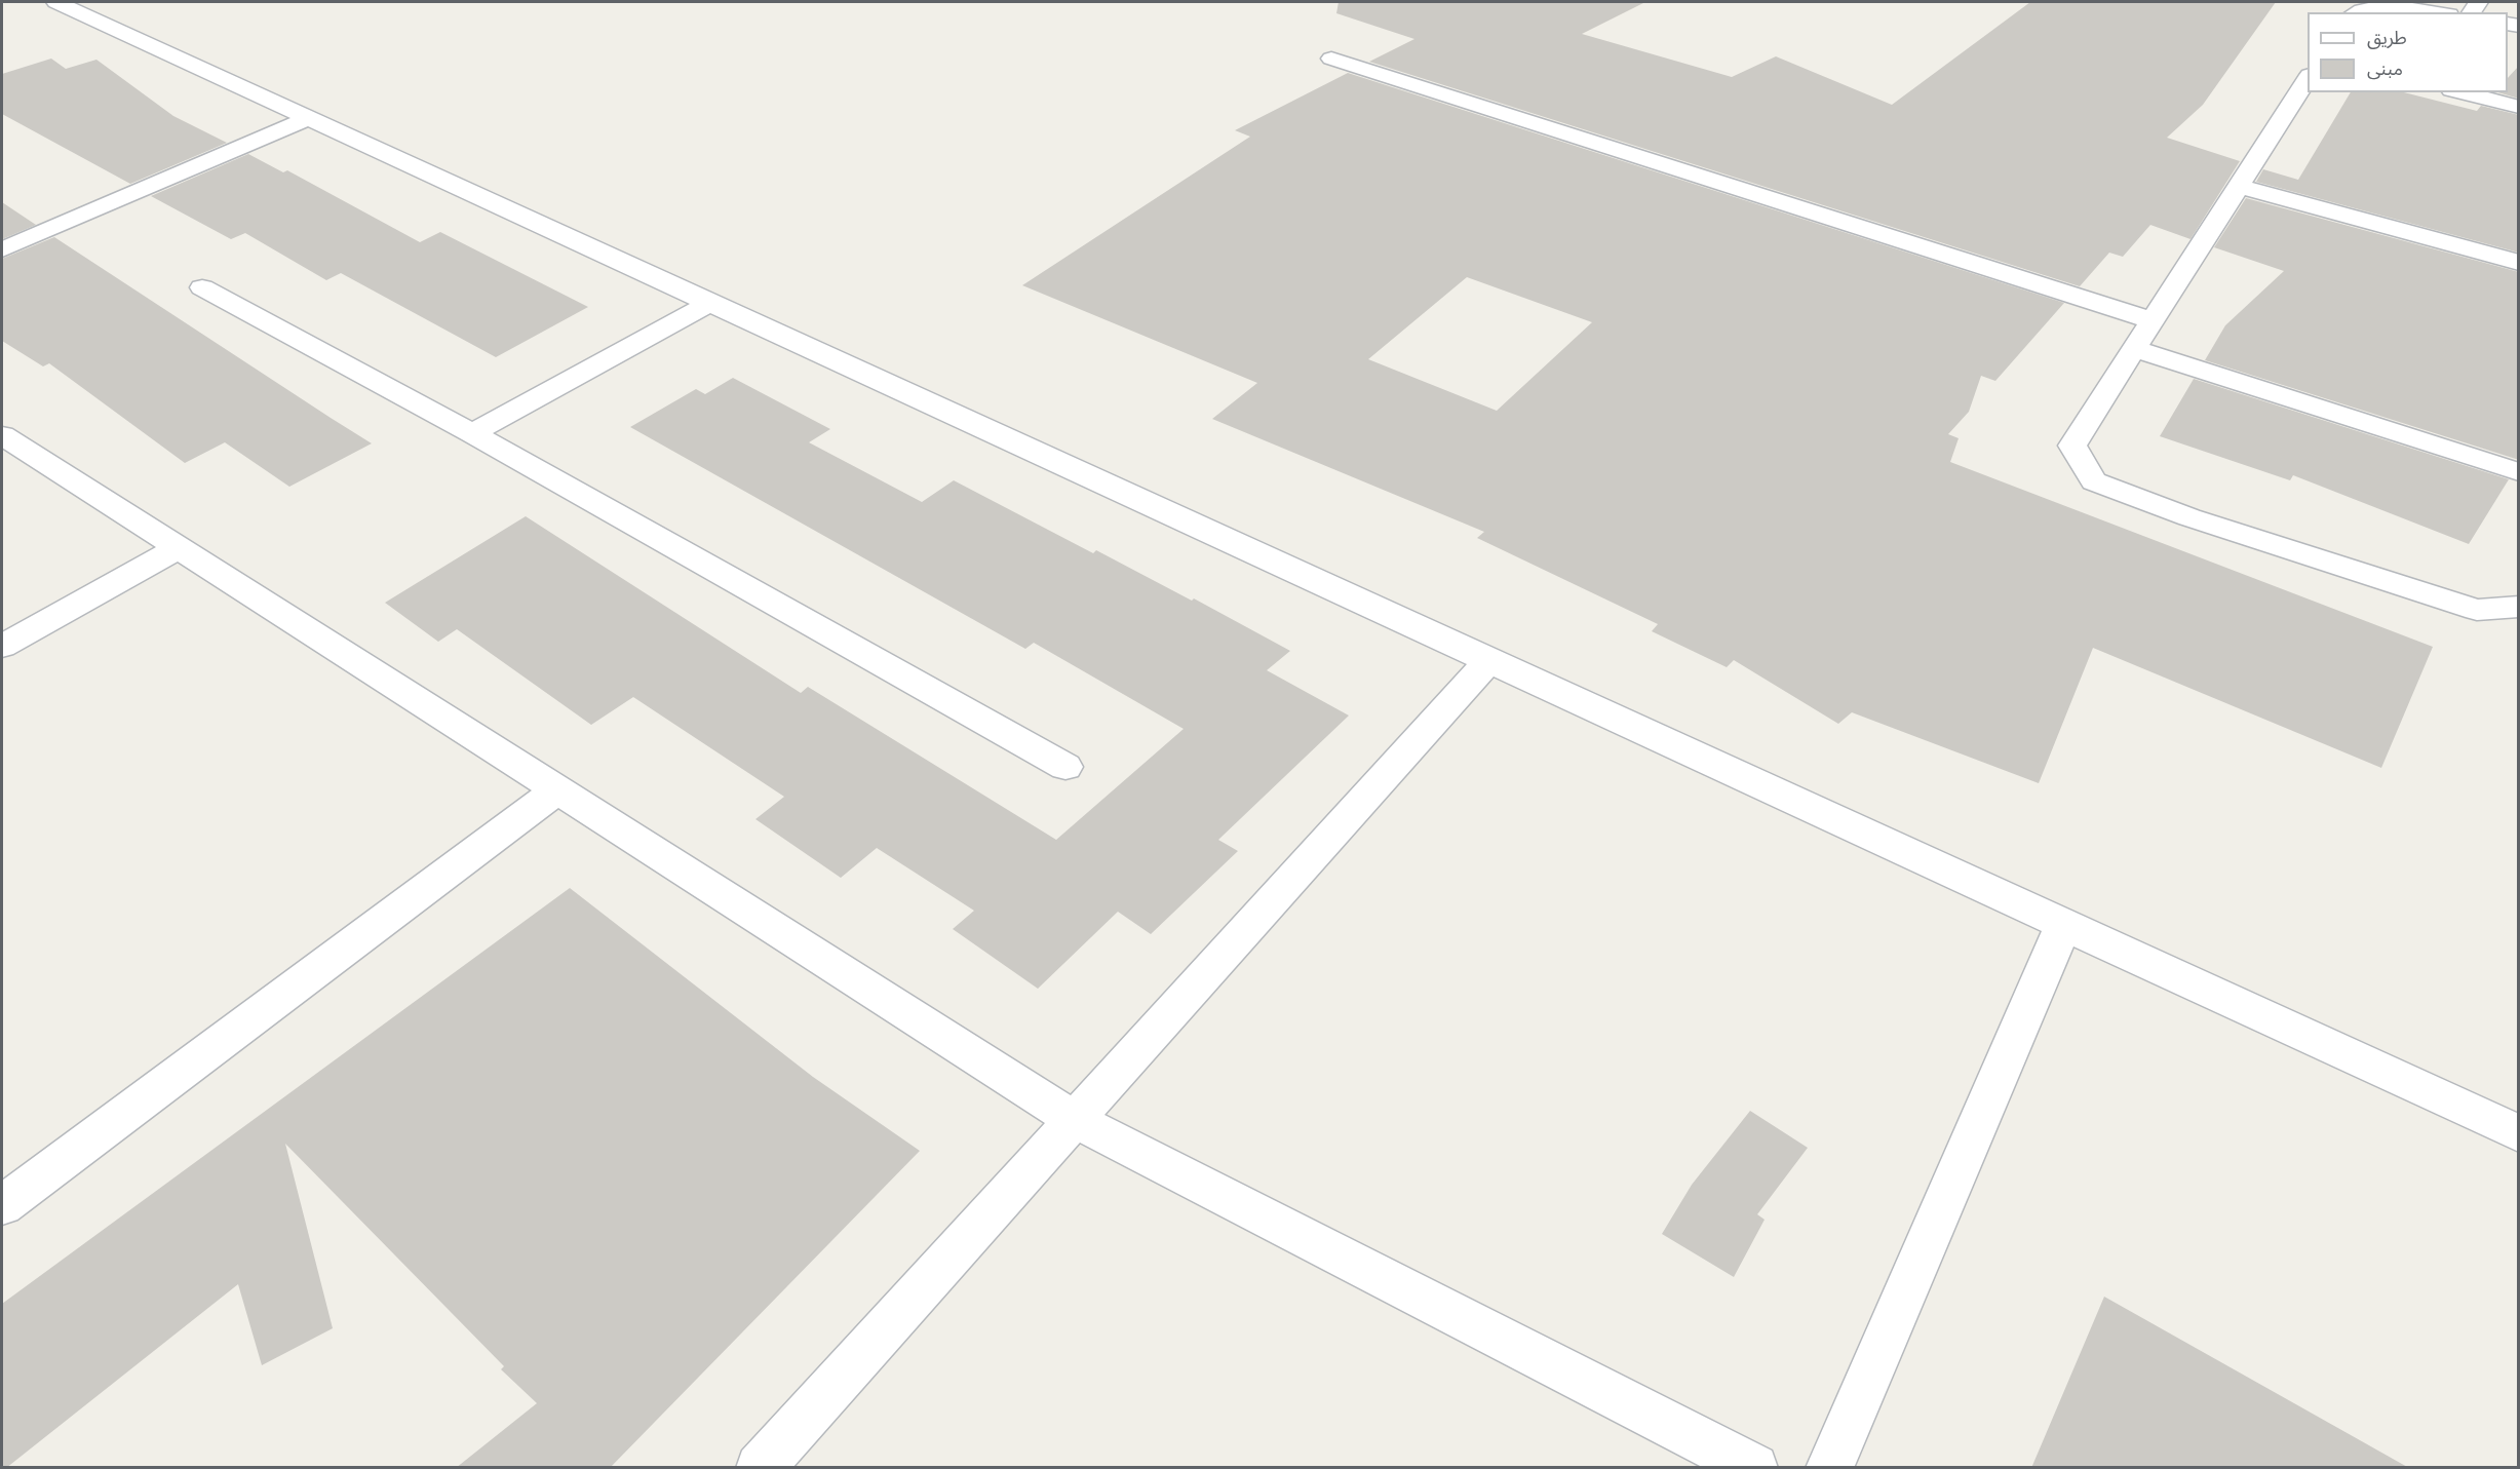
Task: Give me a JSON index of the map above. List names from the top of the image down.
{
  "legend": ["طريق", "مبنى"]
}
